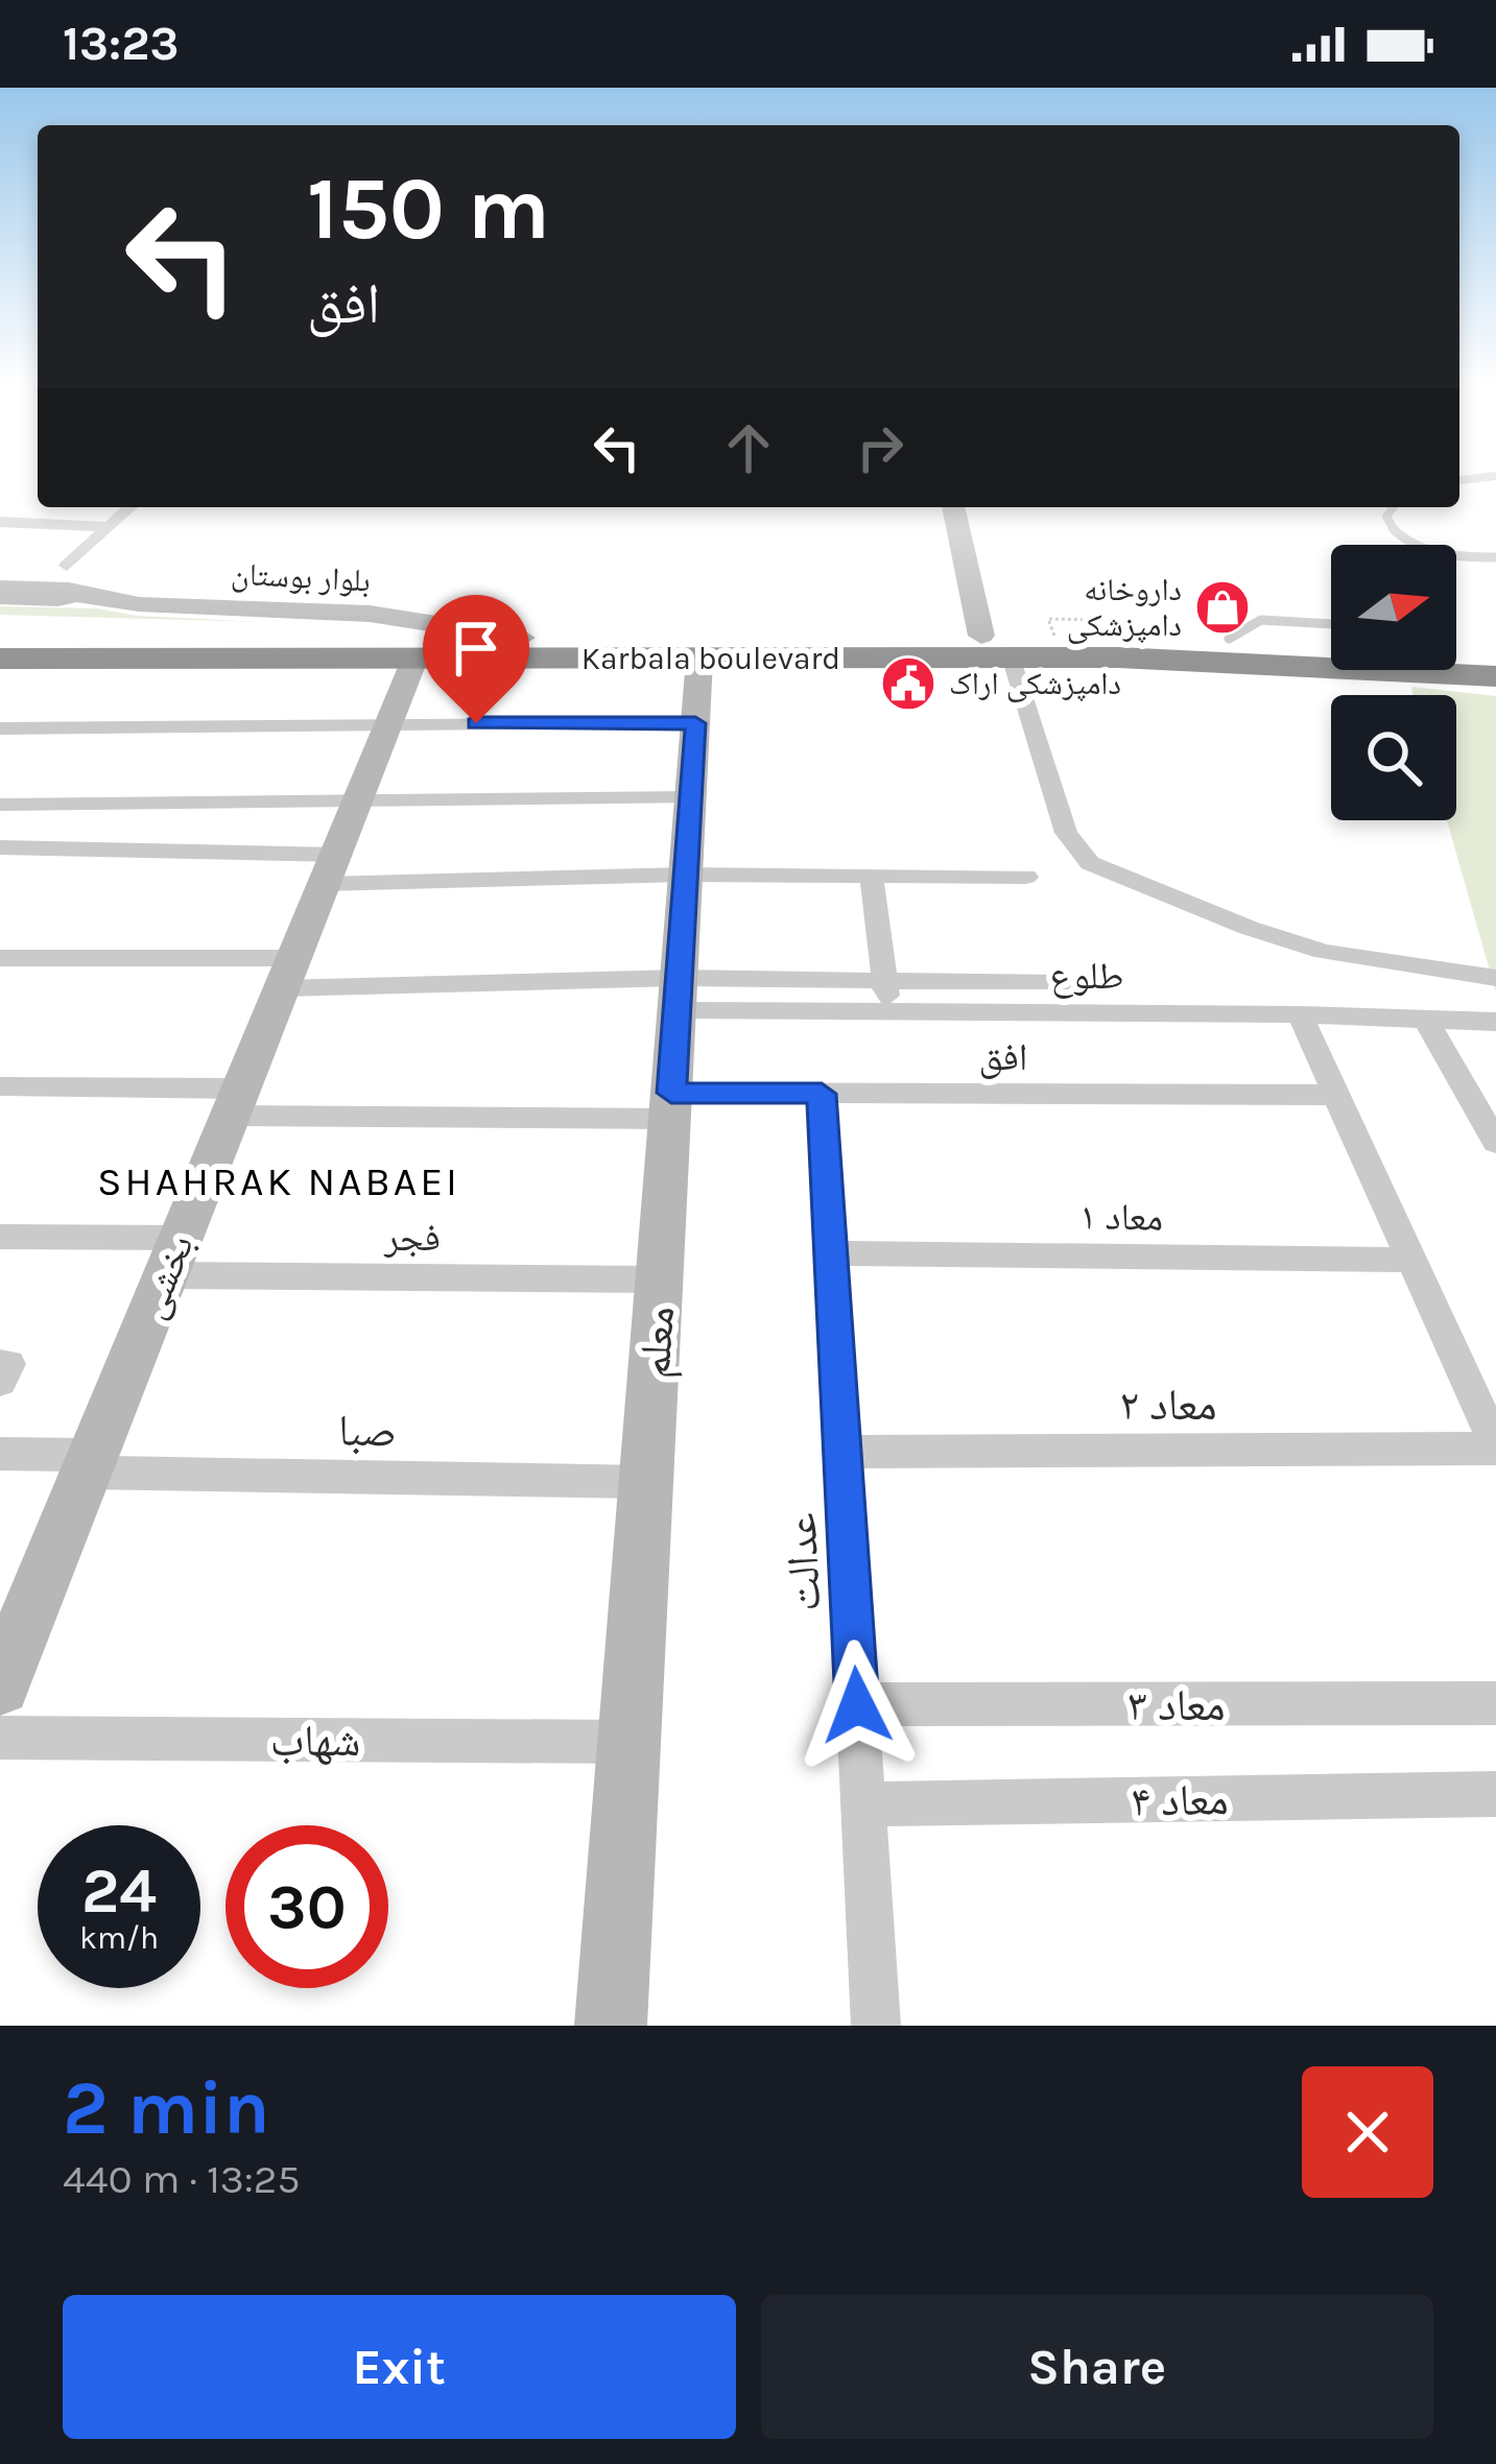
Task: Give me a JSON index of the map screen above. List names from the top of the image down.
{
  "streets": {
    "highway": ["Karbala boulevard"],
    "street": [
      "بلوار بوستان",
      "طلوع",
      "افق",
      "معاد ۱",
      "فجر",
      "بخشی",
      "معلم",
      "معاد ۲",
      "صبا",
      "عدالت",
      "معاد ۳",
      "شهاب",
      "معاد ۴"
    ]
  },
  "crossings": [
    ["بلوار بوستان", "Karbala boulevard"],
    ["Karbala boulevard", "بخشی"],
    ["Karbala boulevard", "معلم"],
    ["طلوع", "معلم"],
    ["افق", "بخشی"],
    ["افق", "معلم"],
    ["افق", "عدالت"],
    ["معاد ۱", "عدالت"],
    ["فجر", "بخشی"],
    ["فجر", "معلم"],
    ["بخشی", "صبا"],
    ["معلم", "صبا"],
    ["معلم", "شهاب"],
    ["معاد ۲", "عدالت"],
    ["عدالت", "معاد ۳"],
    ["عدالت", "معاد ۴"]
  ],
  "districts": ["SHAHRAK NABAEI"],
  "places": {
    "shop": ["داروخانه دامپزشکی"],
    "public building": ["دامپزشکی اراک"]
  },
  "north": "right",
  "page": {
    "status": "13:23",
    "turn": ["150 m", "افق"],
    "speed": "24 km/h",
    "limit": "30",
    "heading": ["2 min", "440 m · 13:25"],
    "buttons": ["Exit", "Share"]
  }
}
